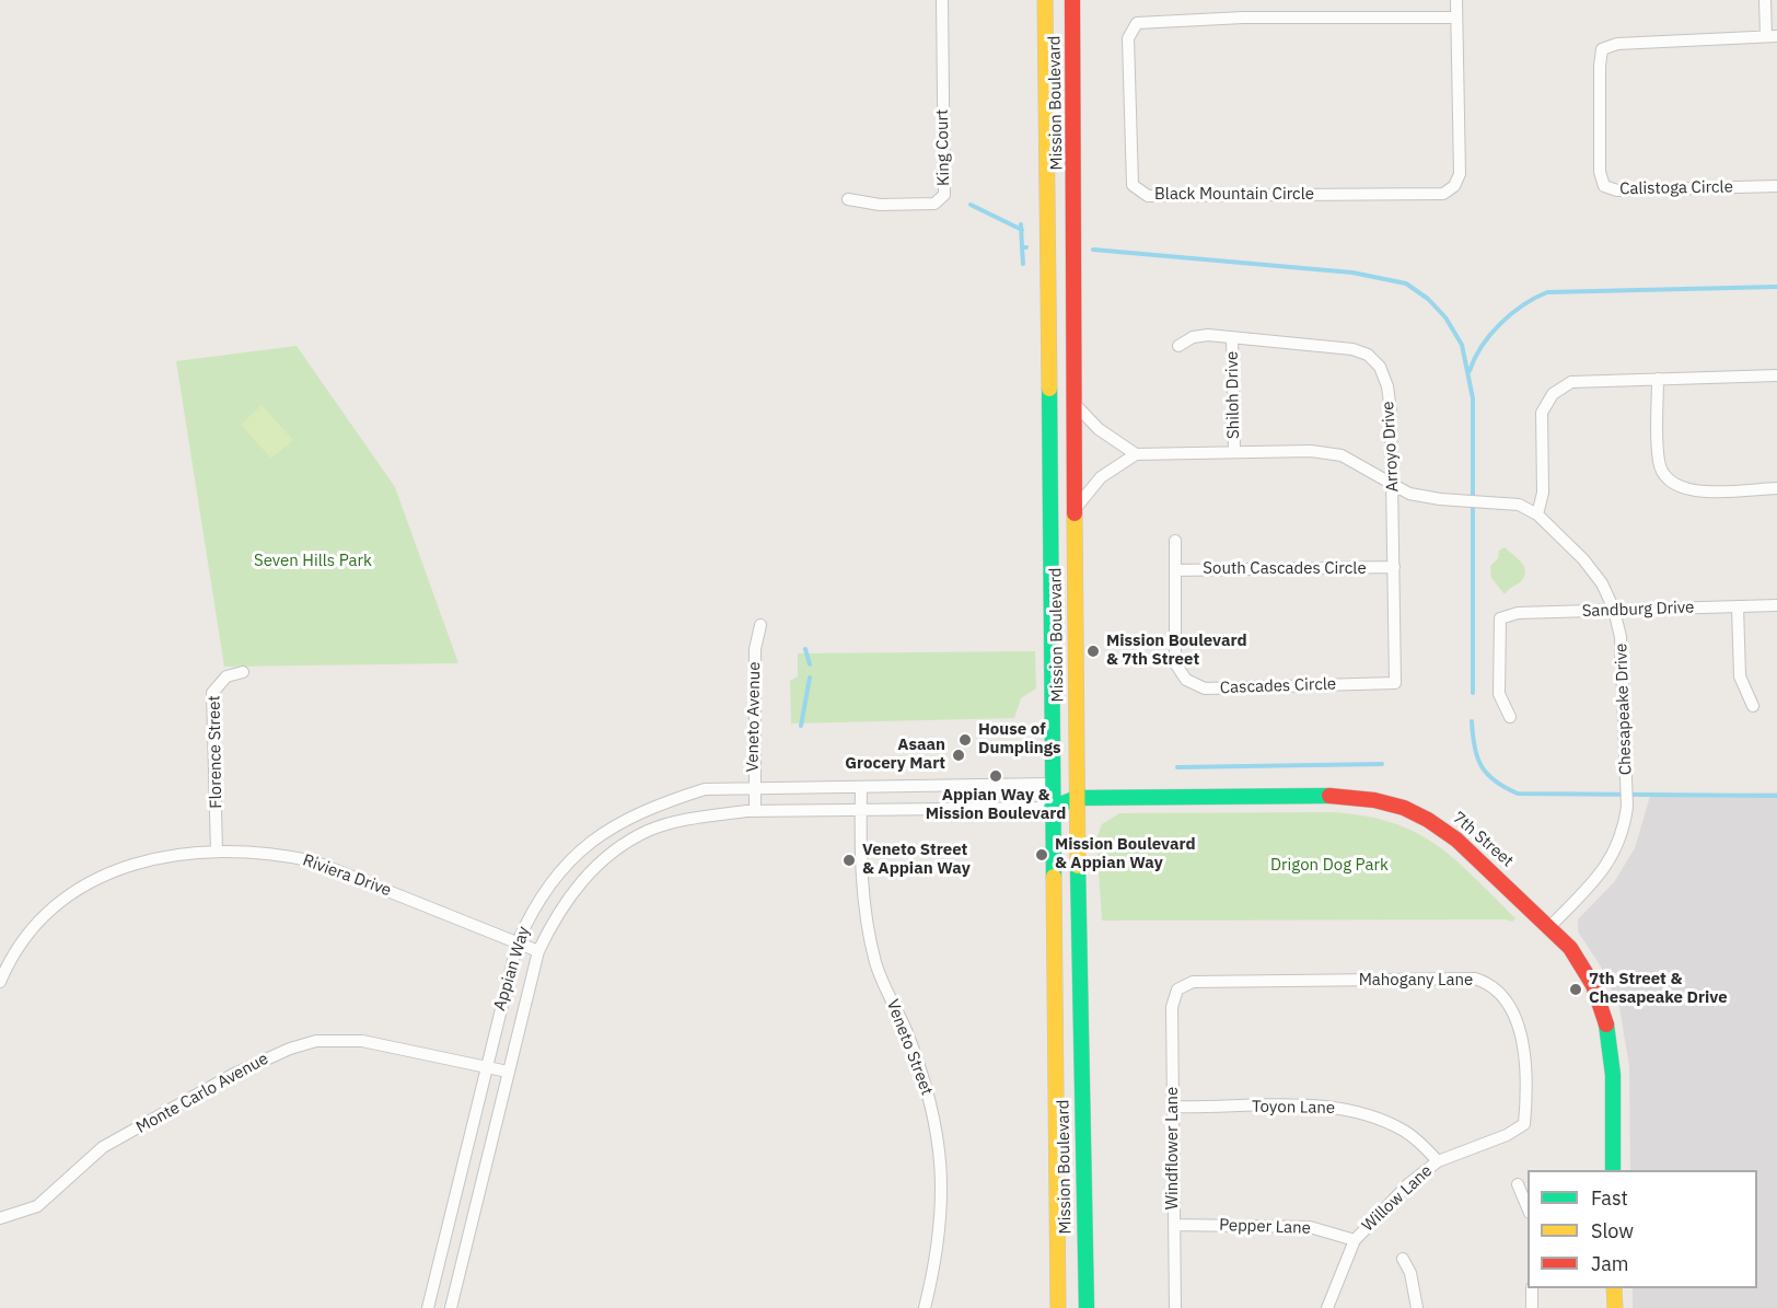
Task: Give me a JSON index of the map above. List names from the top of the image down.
{
  "streets": {
    "main road": ["Mission Boulevard", "7th Street"],
    "street": [
      "King Court",
      "Calistoga Circle",
      "Black Mountain Circle",
      "Shiloh Drive",
      "Arroyo Drive",
      "South Cascades Circle",
      "Sandburg Drive",
      "Cascades Circle",
      "Chesapeake Drive",
      "Veneto Avenue",
      "Florence Street",
      "Riviera Drive",
      "Appian Way",
      "Mahogany Lane",
      "Veneto Street",
      "Monte Carlo Avenue",
      "Toyon Lane",
      "Windflower Lane",
      "Willow Lane",
      "Pepper Lane"
    ]
  },
  "crossings": [
    ["Mission Boulevard", "7th Street"],
    ["Mission Boulevard", "Appian Way"],
    ["Shiloh Drive", "Arroyo Drive"],
    ["Shiloh Drive", "Chesapeake Drive"],
    ["Arroyo Drive", "South Cascades Circle"],
    ["Arroyo Drive", "Cascades Circle"],
    ["Arroyo Drive", "Chesapeake Drive"],
    ["South Cascades Circle", "Cascades Circle"],
    ["Sandburg Drive", "Chesapeake Drive"],
    ["Chesapeake Drive", "7th Street"],
    ["Veneto Avenue", "Appian Way"],
    ["Florence Street", "Riviera Drive"],
    ["7th Street", "Appian Way"],
    ["Riviera Drive", "Appian Way"],
    ["Appian Way", "Veneto Street"],
    ["Appian Way", "Monte Carlo Avenue"],
    ["Mahogany Lane", "Toyon Lane"],
    ["Mahogany Lane", "Windflower Lane"],
    ["Mahogany Lane", "Willow Lane"],
    ["Toyon Lane", "Windflower Lane"],
    ["Toyon Lane", "Willow Lane"],
    ["Windflower Lane", "Pepper Lane"],
    ["Willow Lane", "Pepper Lane"]
  ],
  "parks": ["Seven Hills Park", "Drigon Dog Park"],
  "places": [
    "Mission Boulevard & 7th Street",
    "House of Dumplings",
    "Asaan Grocery Mart",
    "Appian Way & Mission Boulevard",
    "Mission Boulevard & Appian Way",
    "Veneto Street & Appian Way",
    "7th Street & Chesapeake Drive"
  ],
  "legend": ["Fast", "Slow", "Jam"]
}
